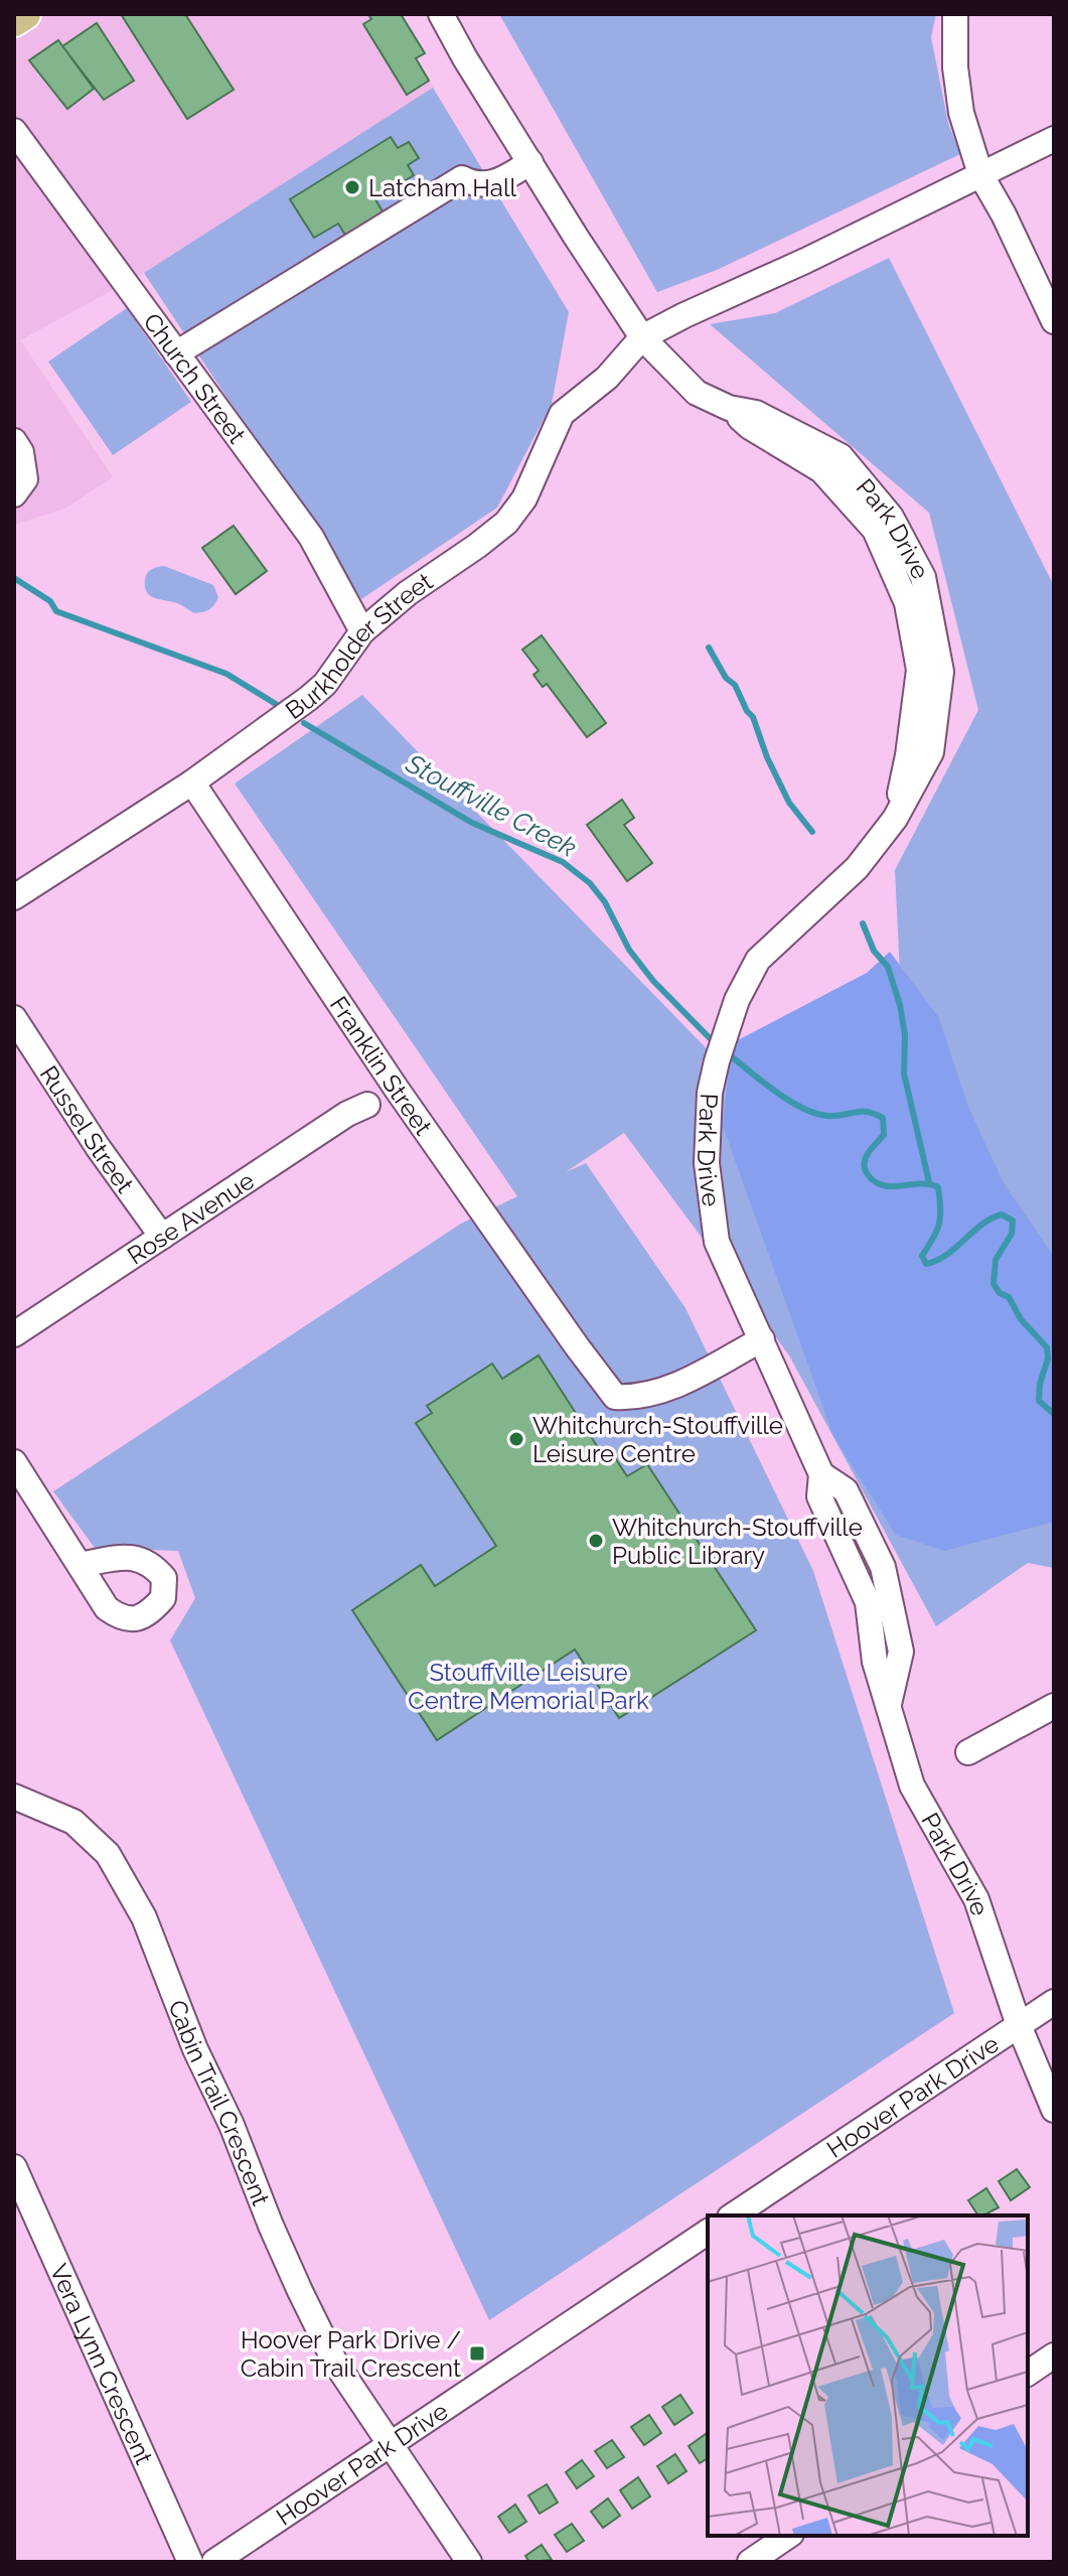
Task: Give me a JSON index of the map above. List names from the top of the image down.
{
  "streets": {
    "street": [
      "Church Street",
      "Park Drive",
      "Burkholder Street",
      "Franklin Street",
      "Russel Street",
      "Rose Avenue",
      "Hoover Park Drive",
      "Cabin Trail Crescent",
      "Vera Lynn Crescent"
    ]
  },
  "crossings": [
    ["Church Street", "Burkholder Street"],
    ["Park Drive", "Burkholder Street"],
    ["Park Drive", "Franklin Street"],
    ["Park Drive", "Hoover Park Drive"],
    ["Burkholder Street", "Franklin Street"],
    ["Russel Street", "Rose Avenue"],
    ["Hoover Park Drive", "Cabin Trail Crescent"]
  ],
  "water": ["Stouffville Creek"],
  "parks": ["Stouffville Leisure Centre Memorial Park"],
  "places": {
    "other": ["Latcham Hall", "Whitchurch-Stouffville Leisure Centre", "Whitchurch-Stouffville Public Library"],
    "transit": ["Hoover Park Drive / Cabin Trail Crescent"]
  }
}
